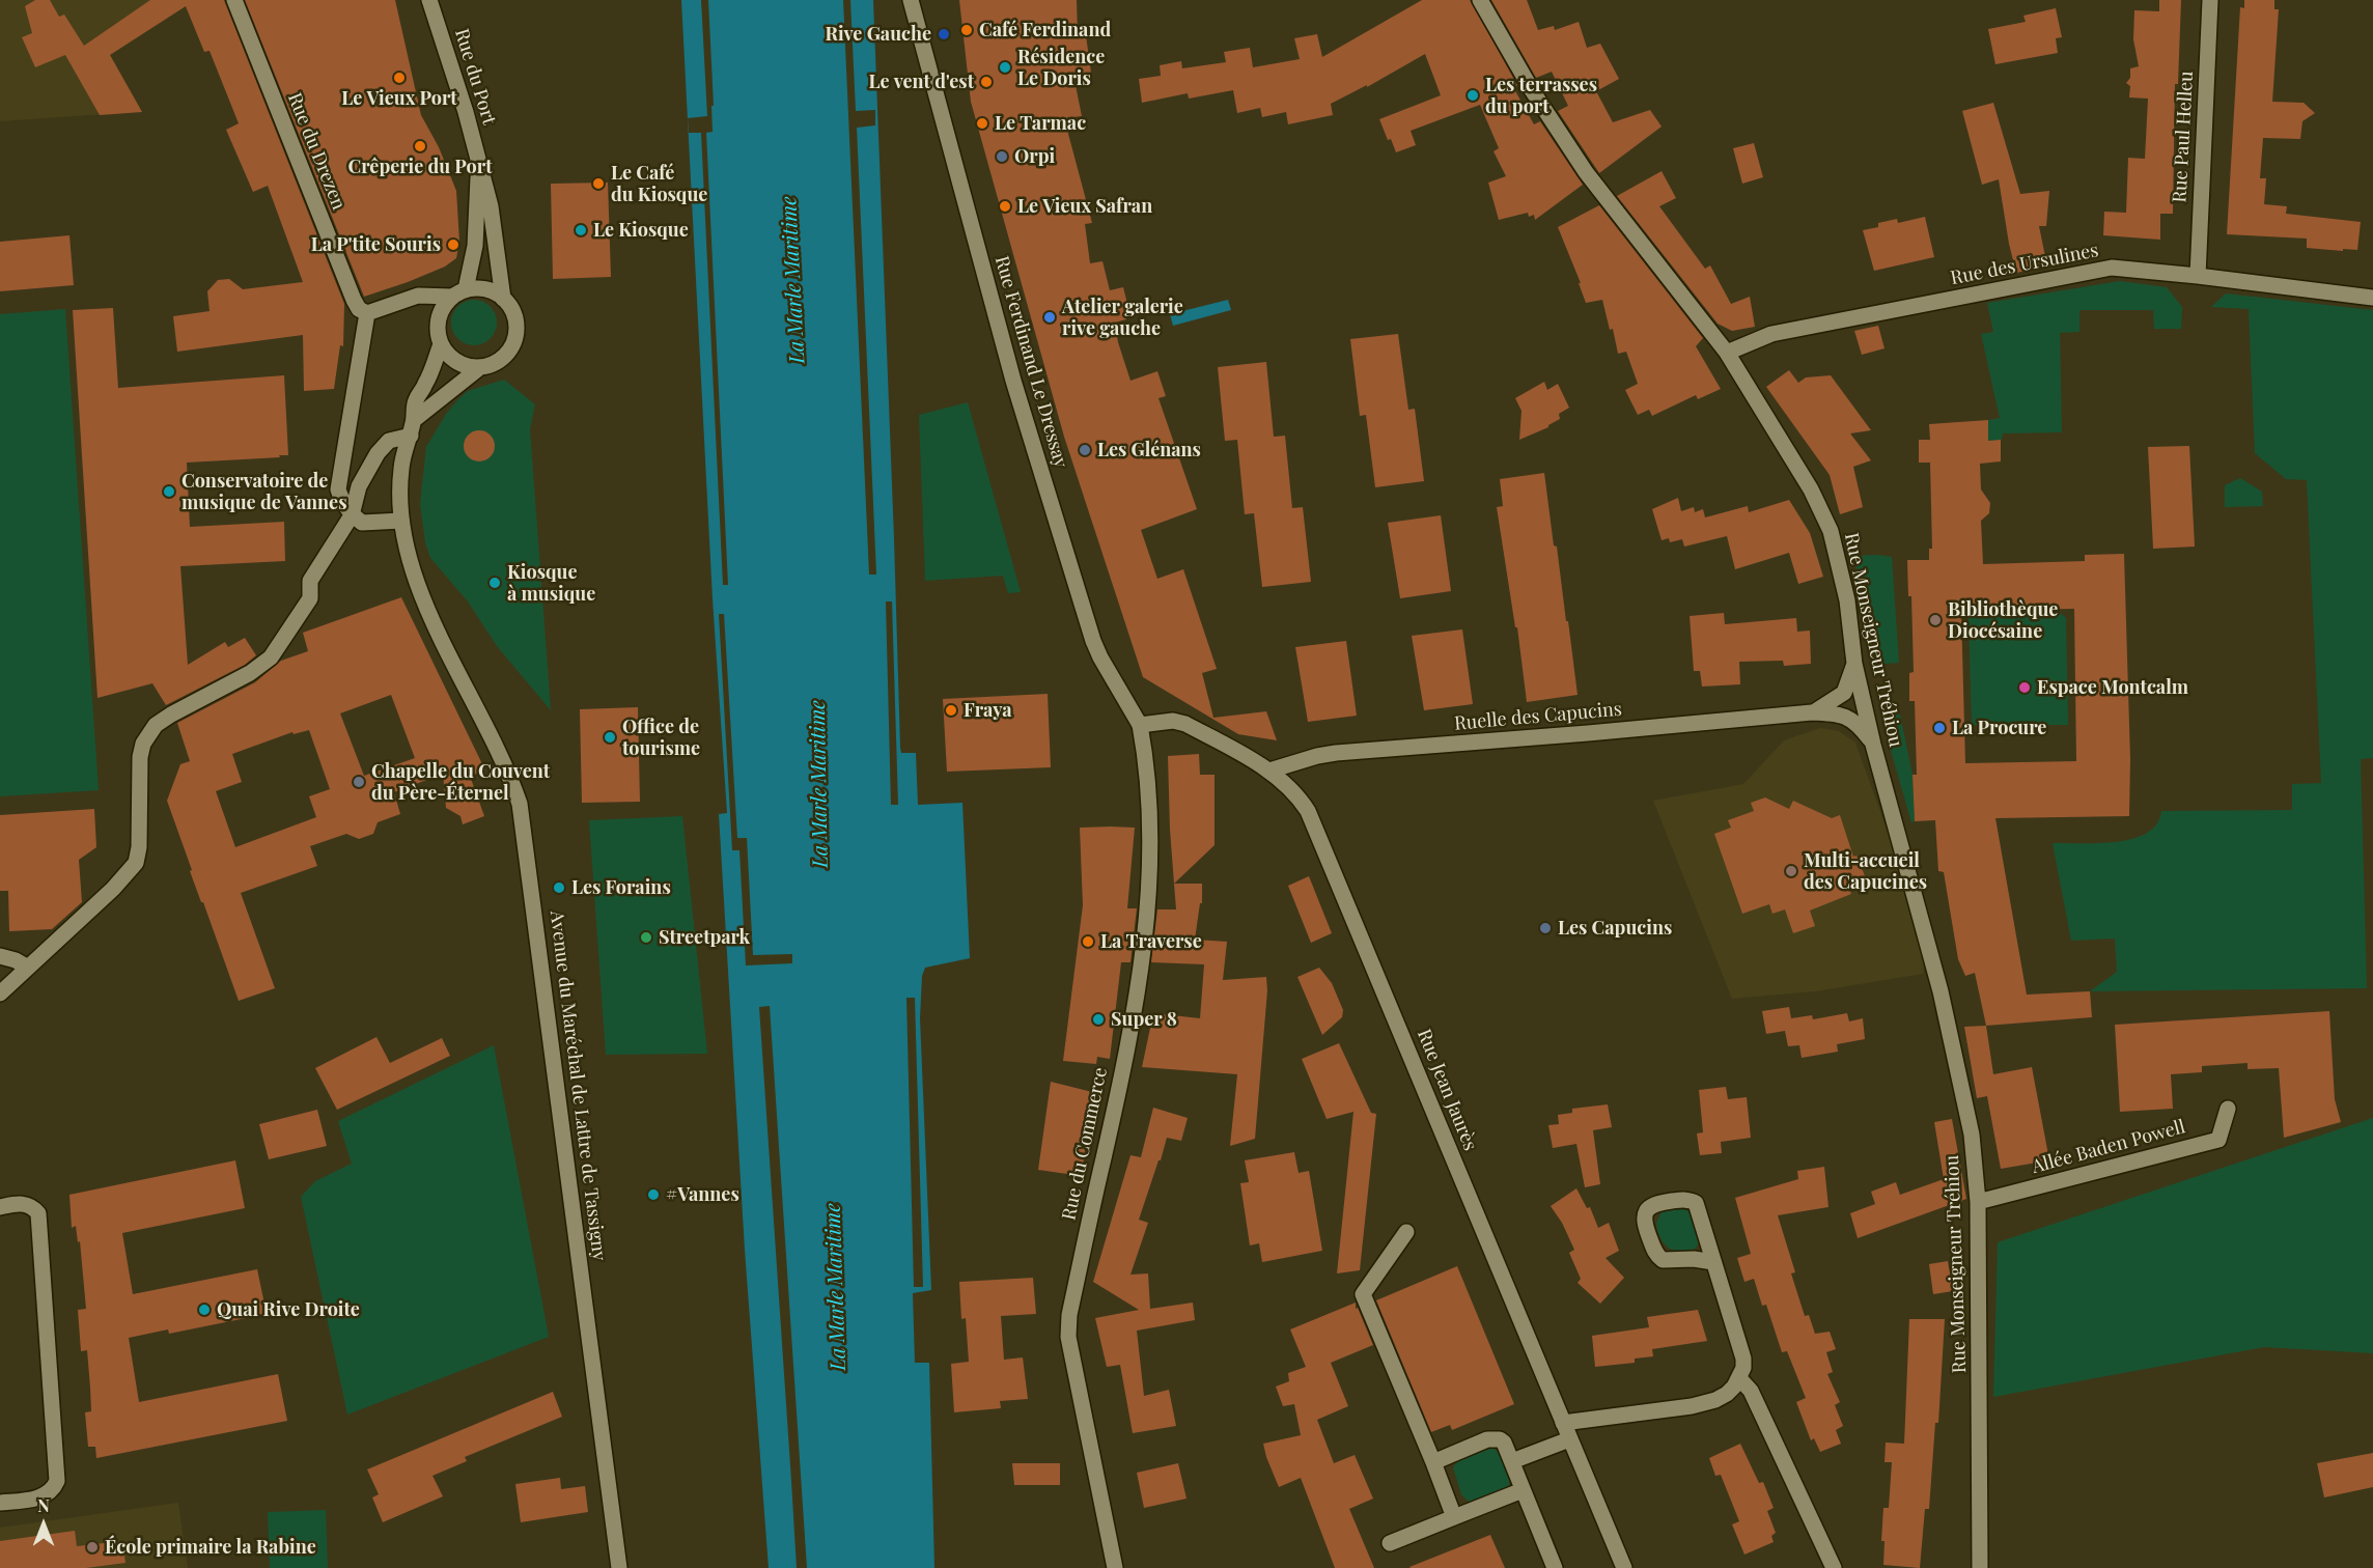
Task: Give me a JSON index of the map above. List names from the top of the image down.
{
  "streets": {
    "street": [
      "Rue du Port",
      "Rue Paul Helleu",
      "Rue du Drezen",
      "Rue des Ursulines",
      "Rue Ferdinand Le Dressay",
      "Rue Monseigneur Tréhiou",
      "Ruelle des Capucins",
      "Avenue du Maréchal de Lattre de Tassigny",
      "Rue Jean Jaurès",
      "Rue du Commerce",
      "Allée Baden Powell"
    ]
  },
  "crossings": [
    ["Rue du Port", "Avenue du Maréchal de Lattre de Tassigny"],
    ["Rue Paul Helleu", "Rue des Ursulines"],
    ["Rue des Ursulines", "Rue Monseigneur Tréhiou"],
    ["Rue Ferdinand Le Dressay", "Rue Jean Jaurès"],
    ["Rue Ferdinand Le Dressay", "Rue du Commerce"],
    ["Rue Monseigneur Tréhiou", "Ruelle des Capucins"],
    ["Rue Monseigneur Tréhiou", "Allée Baden Powell"],
    ["Ruelle des Capucins", "Rue Jean Jaurès"],
    ["Rue Jean Jaurès", "Rue du Commerce"]
  ],
  "water": ["La Marle Maritime"],
  "places": [
    "Café Ferdinand",
    "Rive Gauche",
    "Résidence Le Doris",
    "Le Vieux Port",
    "Le vent d'est",
    "Les terrasses du port",
    "Le Tarmac",
    "Crêperie du Port",
    "Orpi",
    "Le Café du Kiosque",
    "Le Vieux Safran",
    "Le Kiosque",
    "La P'tite Souris",
    "Atelier galerie rive gauche",
    "Les Glénans",
    "Conservatoire de musique de Vannes",
    "Kiosque à musique",
    "Bibliothèque Diocésaine",
    "Espace Montcalm",
    "Fraya",
    "La Procure",
    "Office de tourisme",
    "Chapelle du Couvent du Père-Éternel",
    "Multi-accueil des Capucines",
    "Les Forains",
    "Les Capucins",
    "Streetpark",
    "La Traverse",
    "Super 8",
    "#Vannes",
    "Quai Rive Droite",
    "École primaire la Rabine"
  ],
  "north": "top"
}
